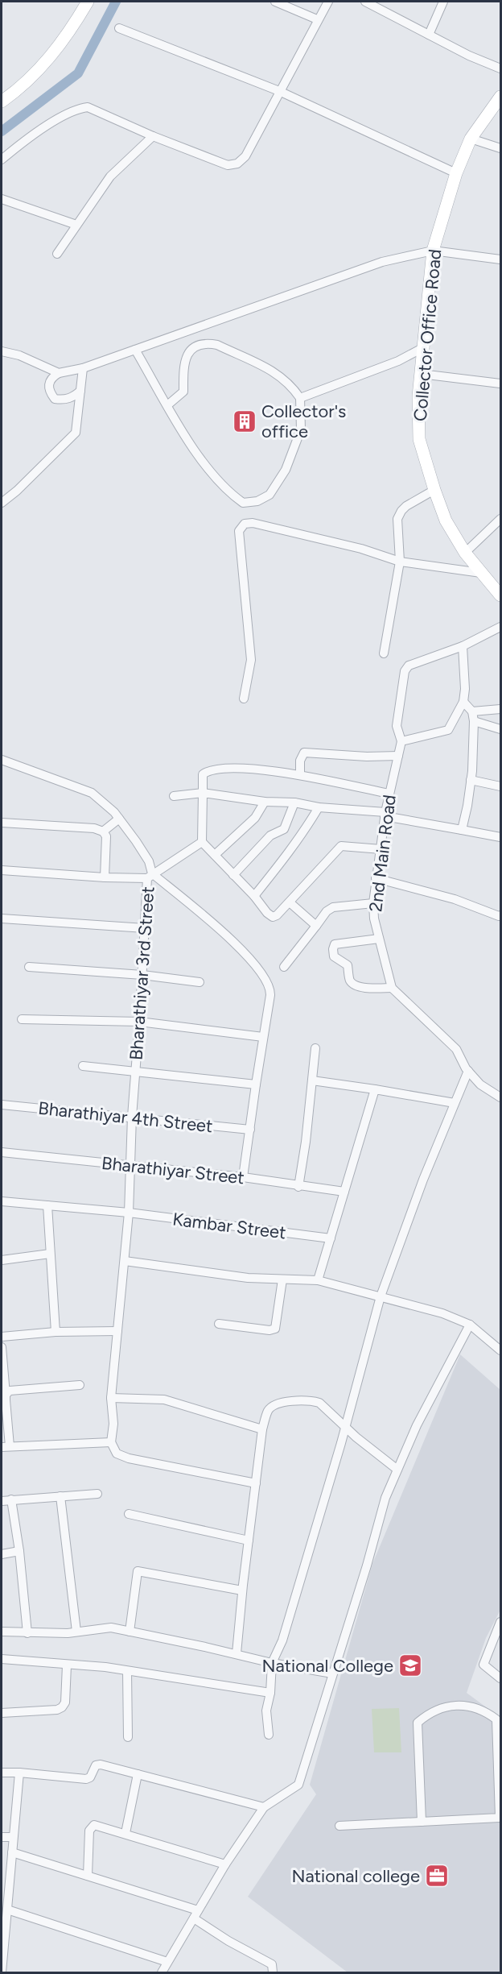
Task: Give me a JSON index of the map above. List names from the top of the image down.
{
  "streets": {
    "main road": ["Collector Office Road"],
    "street": [
      "2nd Main Road",
      "Bharathiyar 3rd Street",
      "Bharathiyar 4th Street",
      "Bharathiyar Street",
      "Kambar Street"
    ]
  },
  "crossings": [
    ["Bharathiyar 3rd Street", "Bharathiyar 4th Street"],
    ["Bharathiyar 3rd Street", "Bharathiyar Street"],
    ["Bharathiyar 3rd Street", "Kambar Street"]
  ],
  "places": {
    "building": ["Collector's office"],
    "school or university": ["National College"],
    "office": ["National college"]
  }
}
